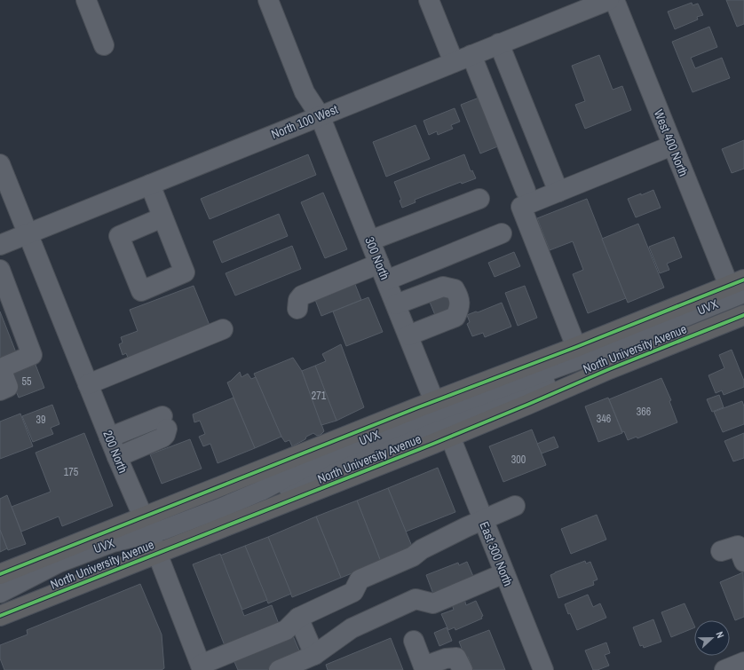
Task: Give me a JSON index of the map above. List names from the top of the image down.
{
  "streets": {
    "highway": ["North University Avenue"],
    "street": [
      "North 100 West",
      "West 400 North",
      "300 North",
      "UVX",
      "200 North",
      "East 300 North"
    ]
  },
  "crossings": [
    ["North 100 West", "300 North"],
    ["North 100 West", "200 North"],
    ["West 400 North", "UVX"],
    ["West 400 North", "North University Avenue"],
    ["300 North", "North University Avenue"],
    ["UVX", "North University Avenue"],
    ["UVX", "200 North"],
    ["North University Avenue", "200 North"],
    ["North University Avenue", "East 300 North"]
  ],
  "house_numbers": [
    "55",
    "271",
    "366",
    "346",
    "39",
    "300",
    "175"
  ],
  "north": "right"
}
